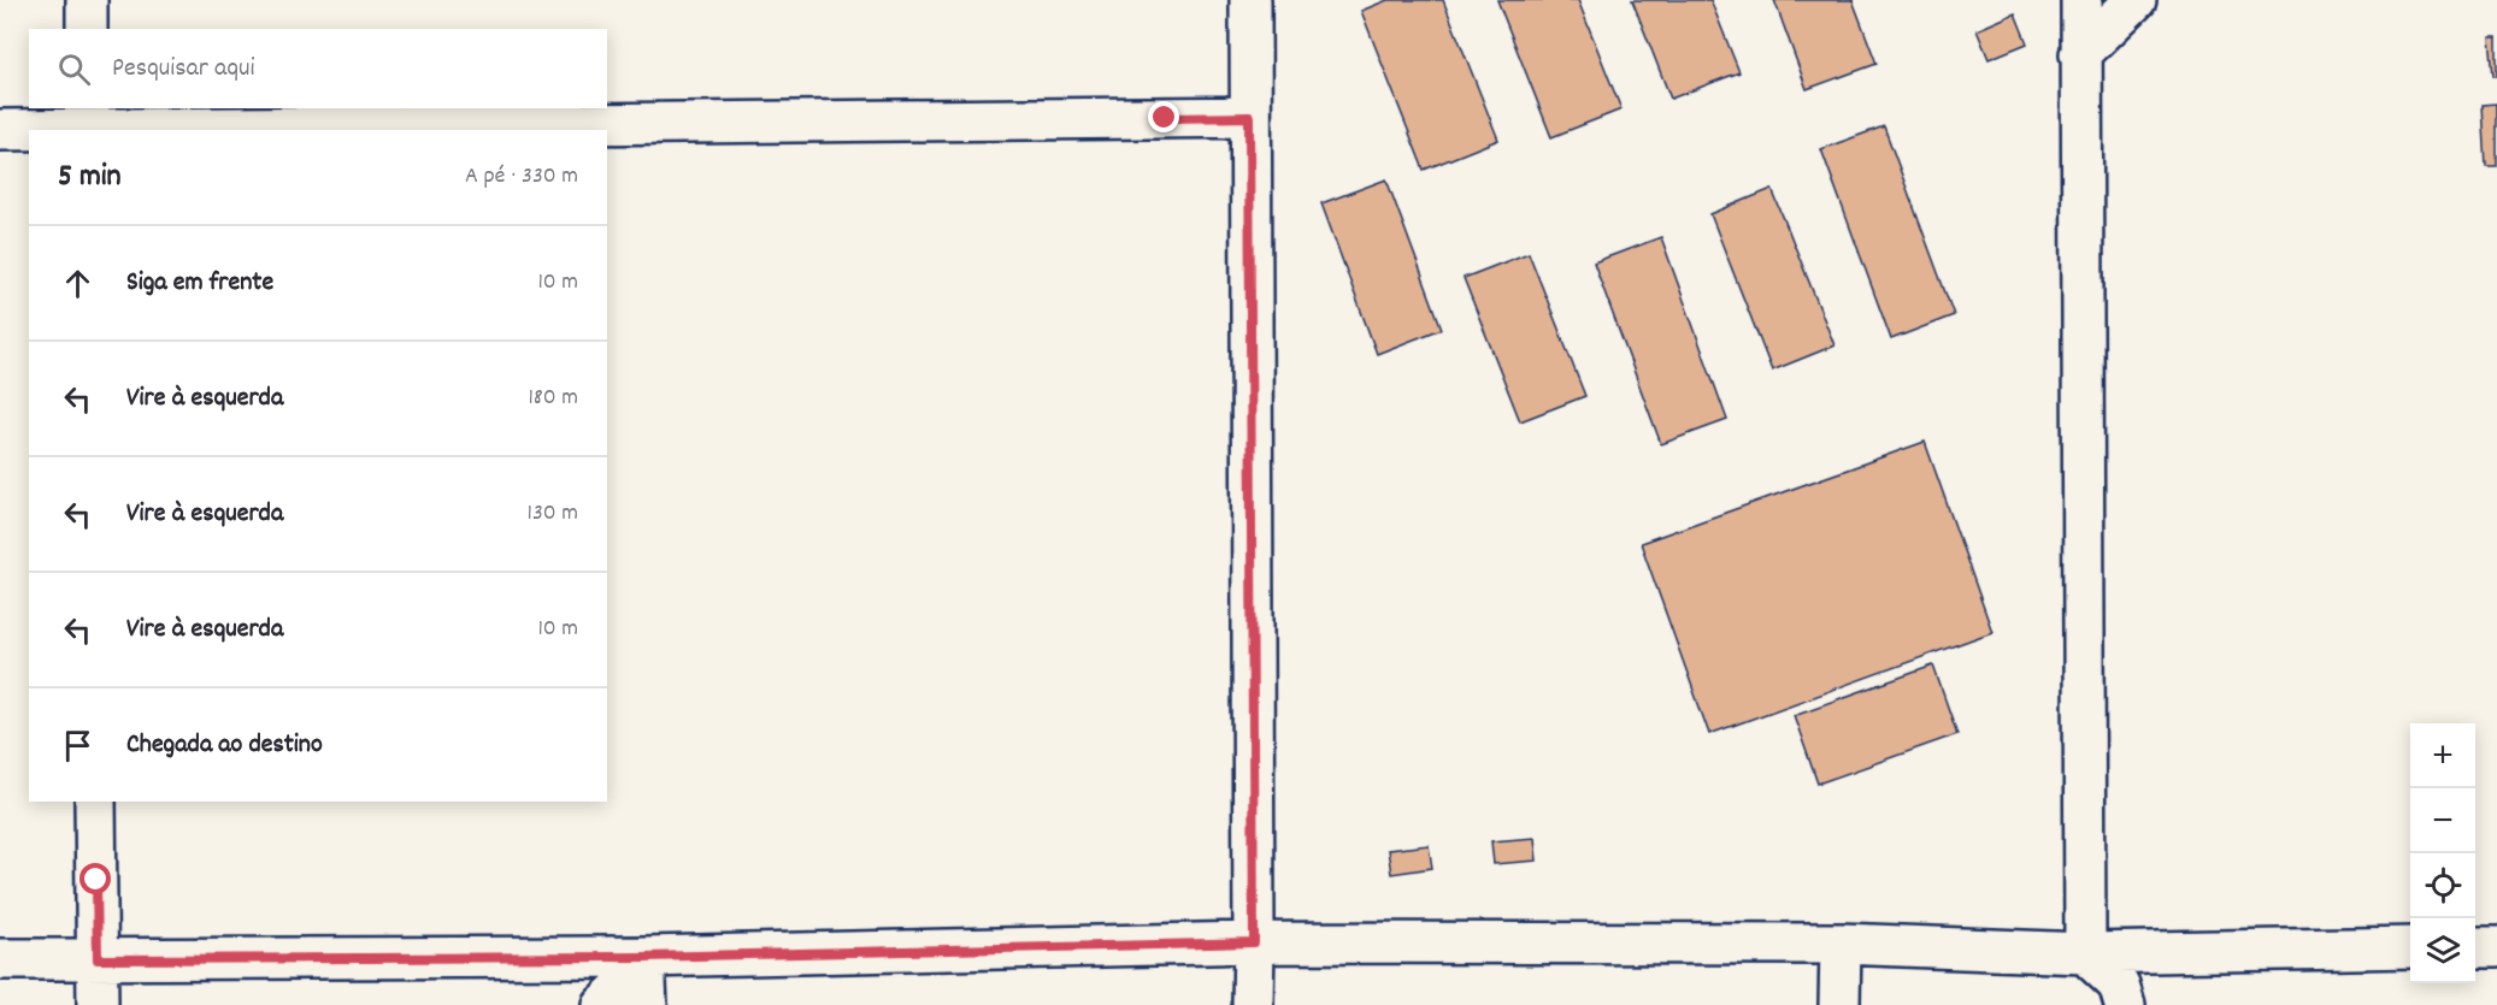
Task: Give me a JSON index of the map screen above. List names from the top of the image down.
{
  "page": {
    "search": "Pesquisar aqui",
    "heading": ["5 min", "A pé · 330 m"],
    "list": [
      ["Siga em frente", "10 m"],
      ["Vire à esquerda", "180 m"],
      ["Vire à esquerda", "130 m"],
      ["Vire à esquerda", "10 m"],
      "Chegada ao destino"
    ],
    "map_buttons": ["+", "−"]
  }
}
